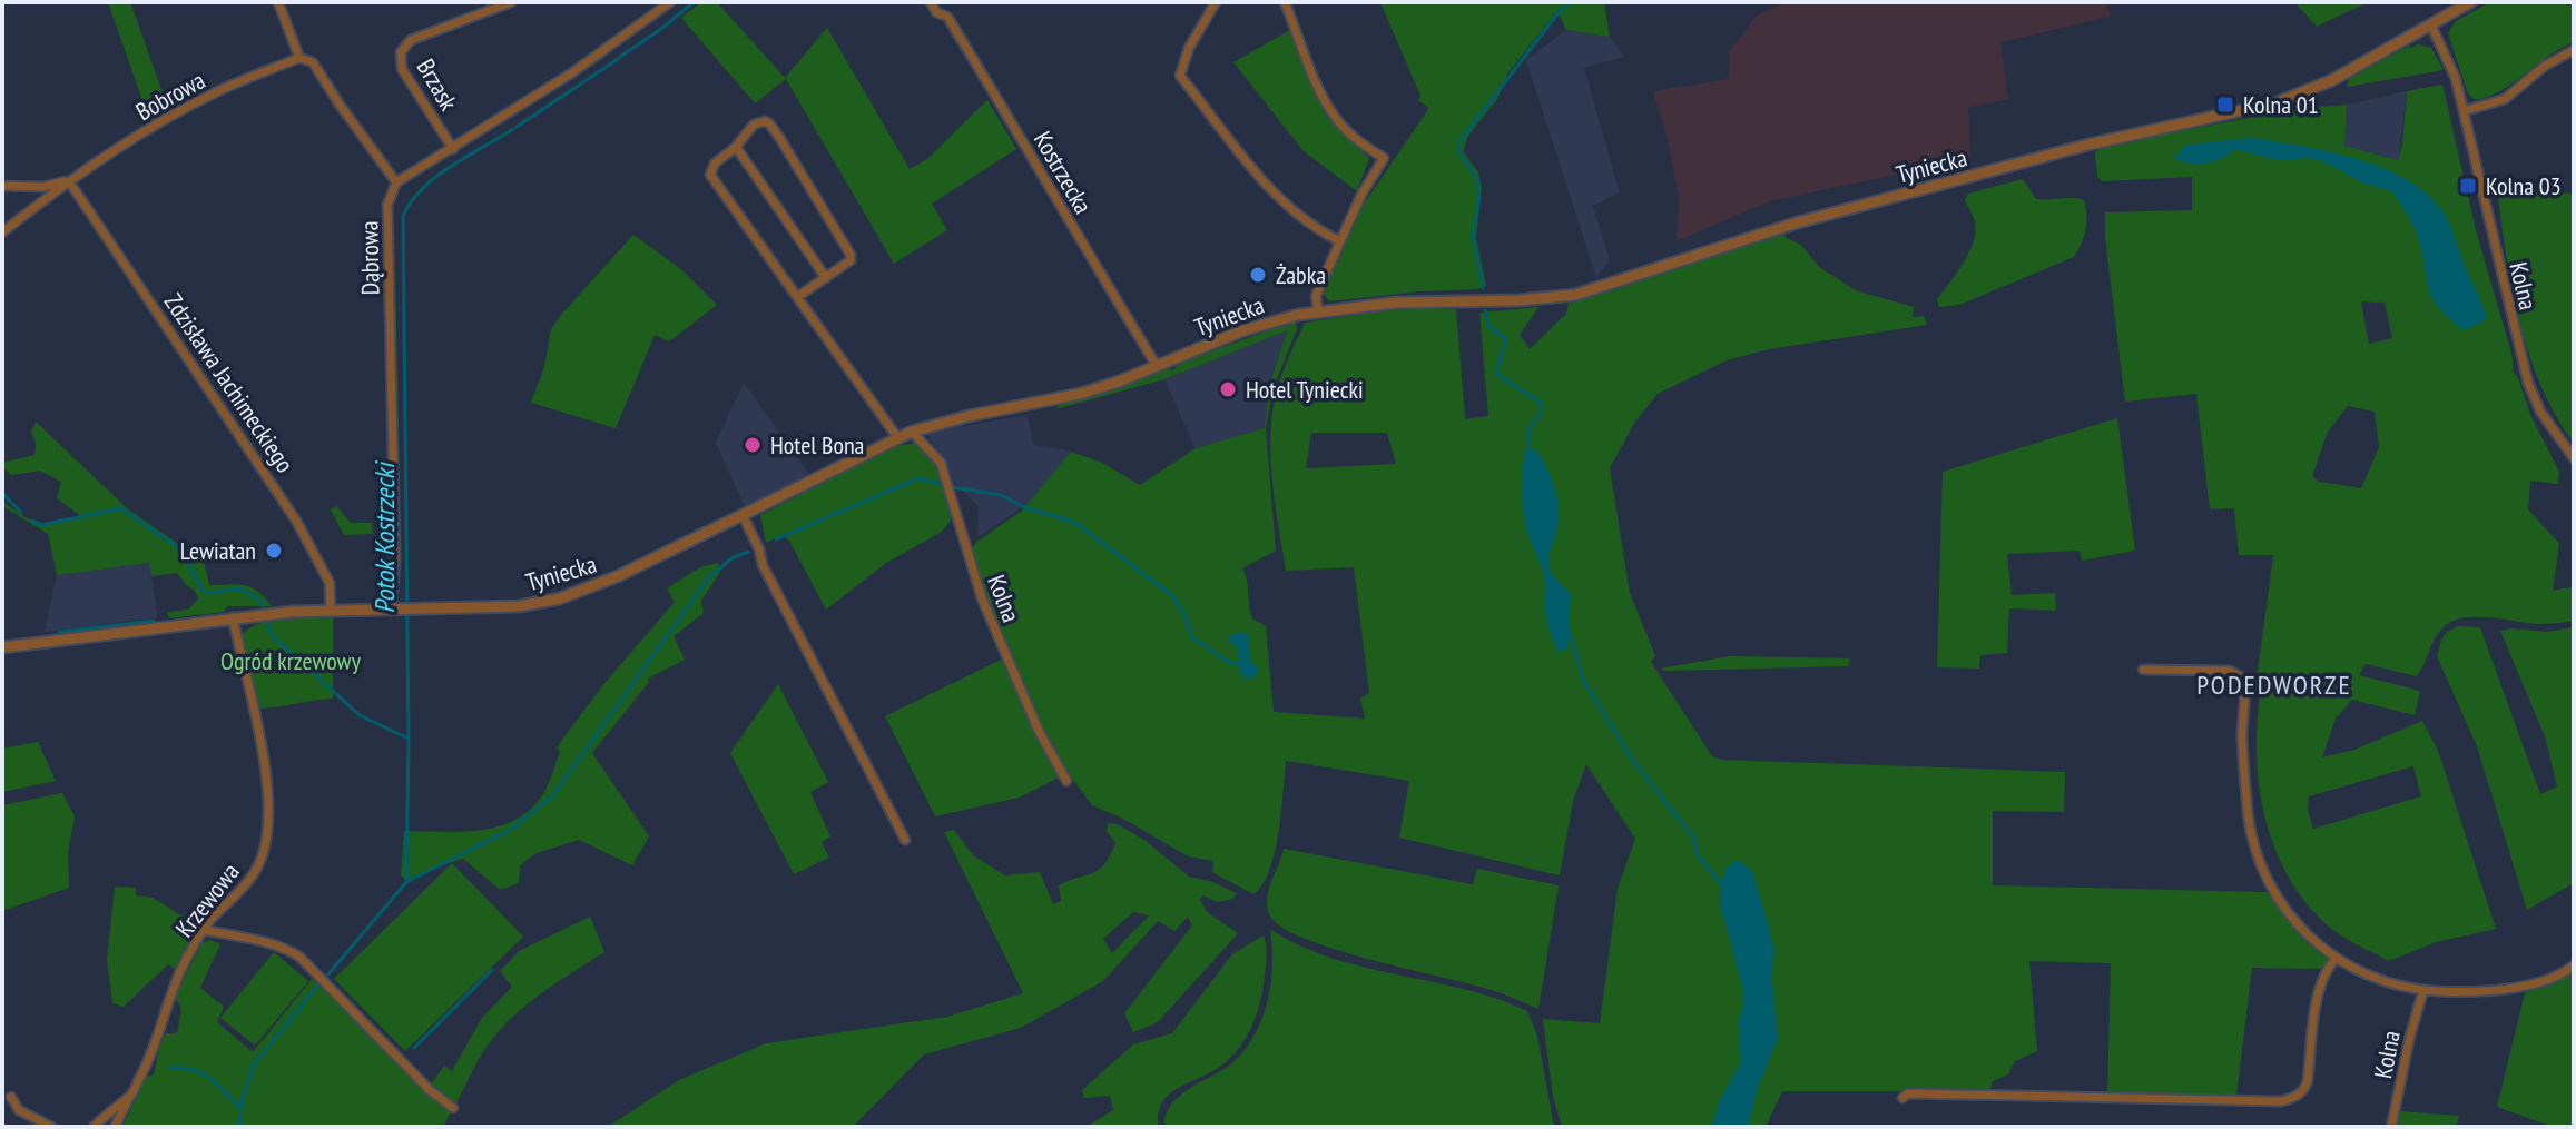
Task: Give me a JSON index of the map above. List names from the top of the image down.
{
  "streets": {
    "street": [
      "Brzask",
      "Bobrowa",
      "Tyniecka",
      "Kostrzecka",
      "Dąbrowa",
      "Kolna",
      "Zdzisława Jachimeckiego",
      "Krzewowa"
    ]
  },
  "crossings": [
    ["Bobrowa", "Zdzisława Jachimeckiego"],
    ["Tyniecka", "Kostrzecka"],
    ["Tyniecka", "Dąbrowa"],
    ["Tyniecka", "Kolna"],
    ["Tyniecka", "Zdzisława Jachimeckiego"],
    ["Tyniecka", "Krzewowa"]
  ],
  "districts": ["PODEDWORZE"],
  "water": ["Potok Kostrzecki"],
  "parks": ["Ogród krzewowy"],
  "places": {
    "transit": ["Kolna 01", "Kolna 03"],
    "other": [
      "Żabka",
      "Hotel Tyniecki",
      "Hotel Bona",
      "Lewiatan"
    ]
  }
}
